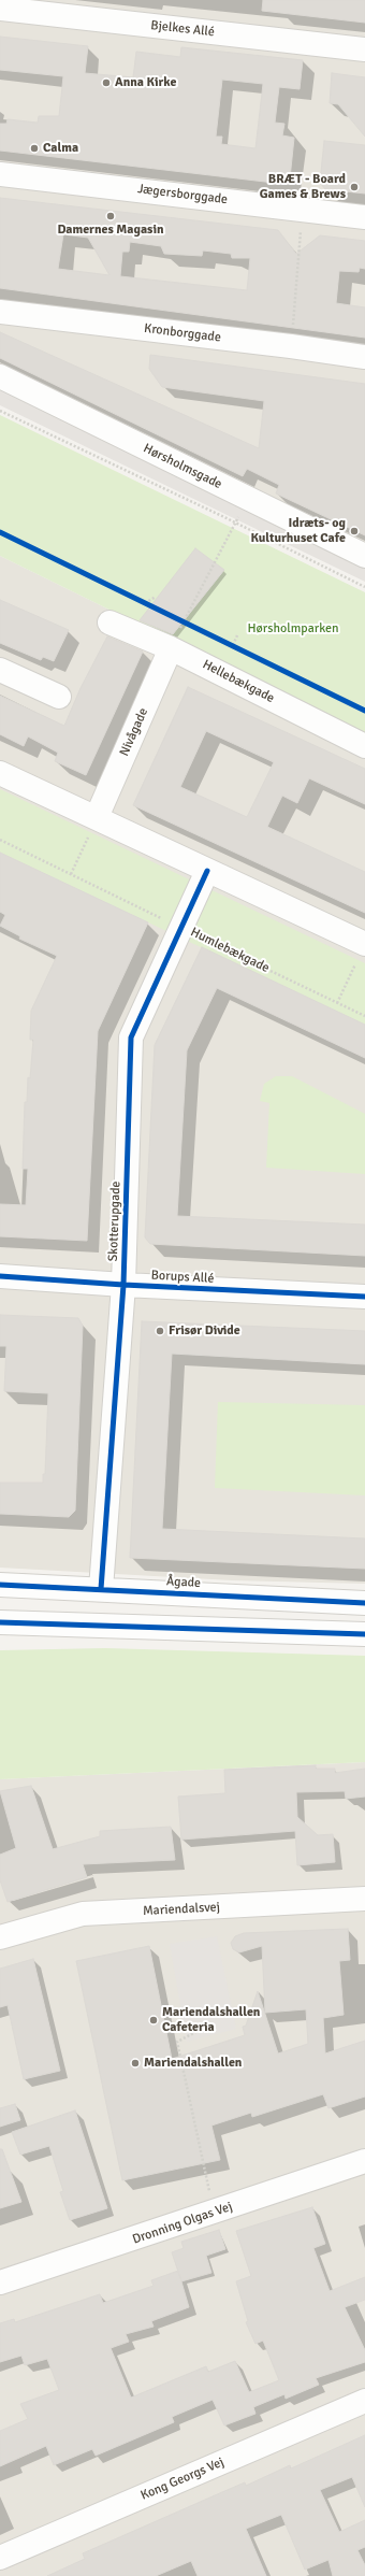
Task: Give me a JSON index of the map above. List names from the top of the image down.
{
  "streets": {
    "street": [
      "Bjelkes Allé",
      "Jægersborggade",
      "Kronborggade",
      "Hørsholmsgade",
      "Hellebækgade",
      "Nivågade",
      "Skotterupgade",
      "Borups Allé",
      "Ågade",
      "Mariendalsvej",
      "Dronning Olgas Vej",
      "Kong Georgs Vej"
    ],
    "path": ["Humlebækgade"]
  },
  "crossings": [
    ["Hellebækgade", "Nivågade"],
    ["Humlebækgade", "Skotterupgade"],
    ["Skotterupgade", "Borups Allé"],
    ["Skotterupgade", "Ågade"]
  ],
  "parks": ["Hørsholmparken"],
  "places": [
    "Anna Kirke",
    "Calma",
    "BRÆT - Board Games & Brews",
    "Damernes Magasin",
    "Idræts- og Kulturhuset Cafe",
    "Frisør Divide",
    "Mariendalshallen Cafeteria",
    "Mariendalshallen"
  ]
}
